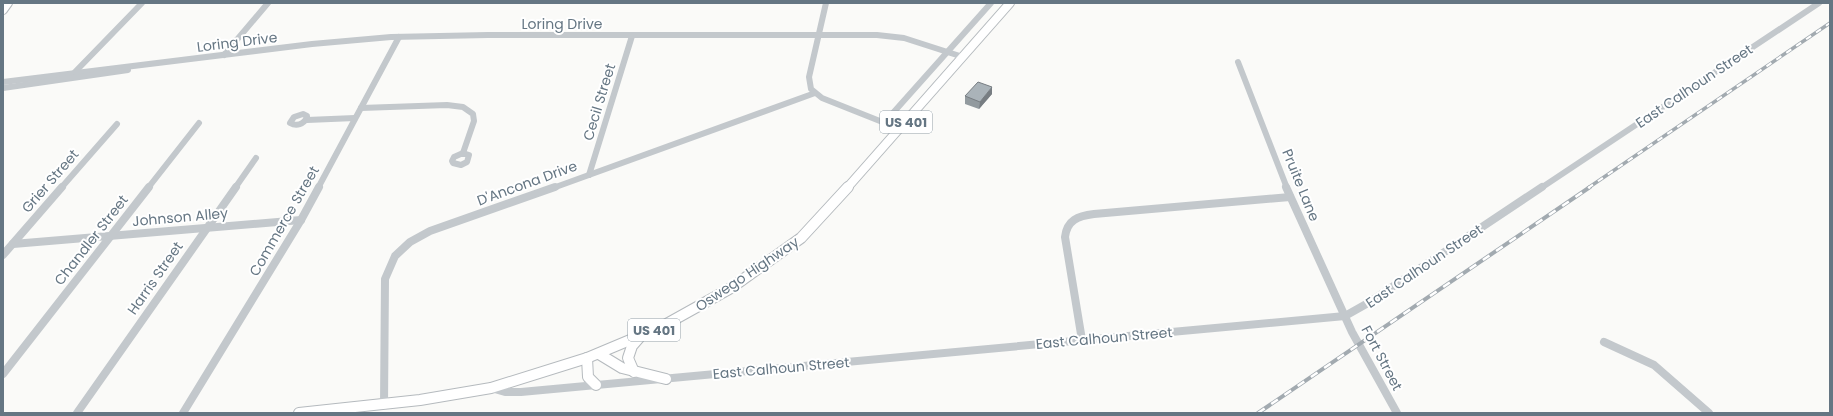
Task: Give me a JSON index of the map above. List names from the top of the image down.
{
  "streets": {
    "main road": ["East Calhoun Street", "US 401", "Oswego Highway"],
    "street": [
      "Loring Drive",
      "Cecil Street",
      "Grier Street",
      "D'Ancona Drive",
      "Pruite Lane",
      "Johnson Alley",
      "Commerce Street",
      "Chandler Street",
      "Harris Street",
      "Fort Street"
    ]
  },
  "crossings": [
    ["Loring Drive", "Cecil Street"],
    ["Loring Drive", "Commerce Street"],
    ["Loring Drive", "Oswego Highway"],
    ["East Calhoun Street", "D'Ancona Drive"],
    ["East Calhoun Street", "Pruite Lane"],
    ["East Calhoun Street", "Oswego Highway"],
    ["East Calhoun Street", "Fort Street"],
    ["Cecil Street", "D'Ancona Drive"],
    ["Grier Street", "Johnson Alley"],
    ["Pruite Lane", "Fort Street"],
    ["Johnson Alley", "Commerce Street"],
    ["Johnson Alley", "Chandler Street"],
    ["Johnson Alley", "Harris Street"]
  ]
}
